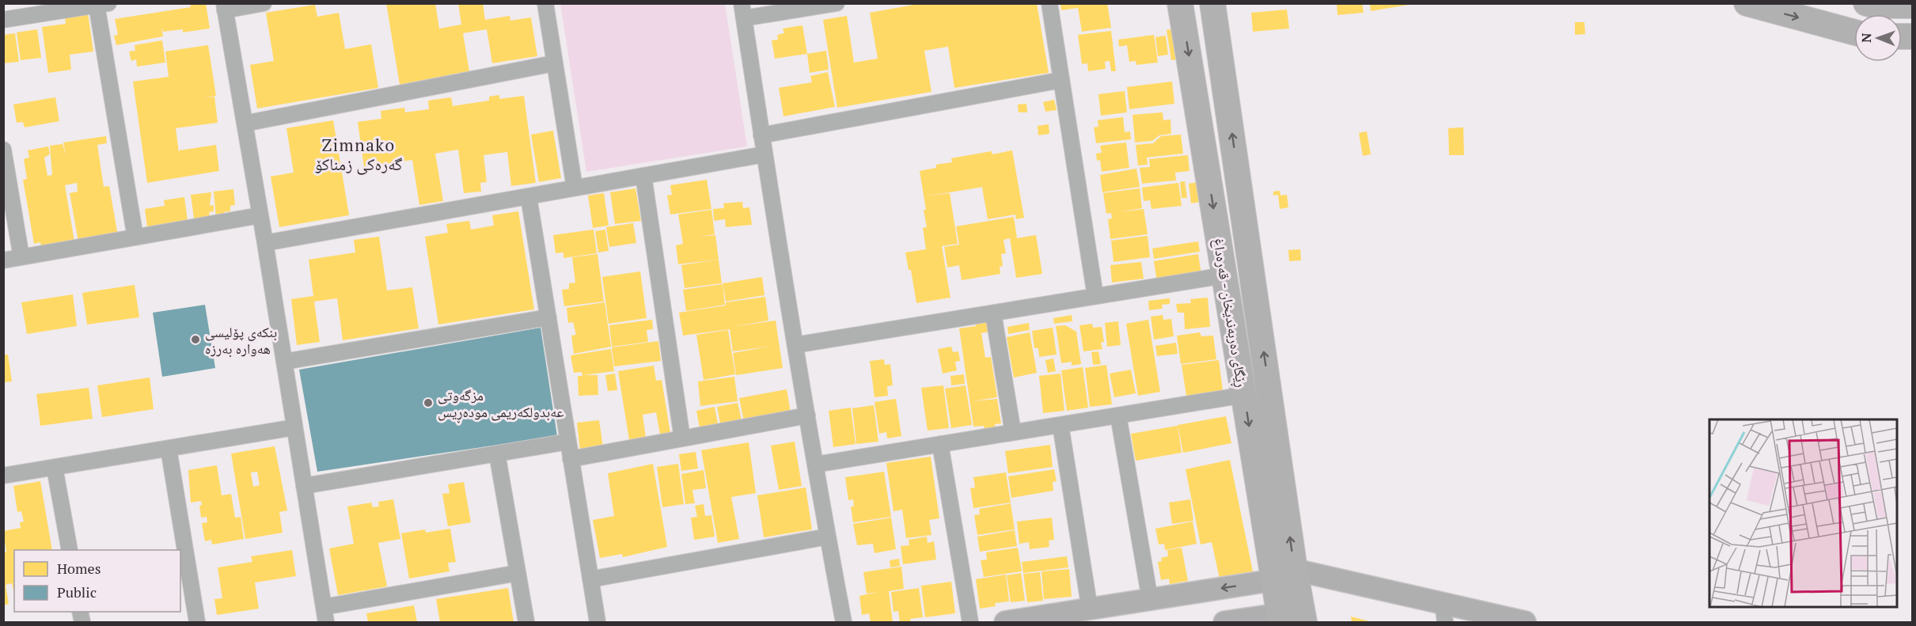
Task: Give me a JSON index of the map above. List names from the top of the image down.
{
  "streets": {
    "main road": ["ڕێگای دەربەندیخان - قەرەداغ"]
  },
  "districts": ["Zimnako گەرەکی زمناکۆ"],
  "places": ["بنکەی پۆلیسی هەوارە بەرزە", "مزگەوتی عەبدولکەریمی مودەڕیس"],
  "legend": ["Homes", "Public"],
  "north": "left"
}
